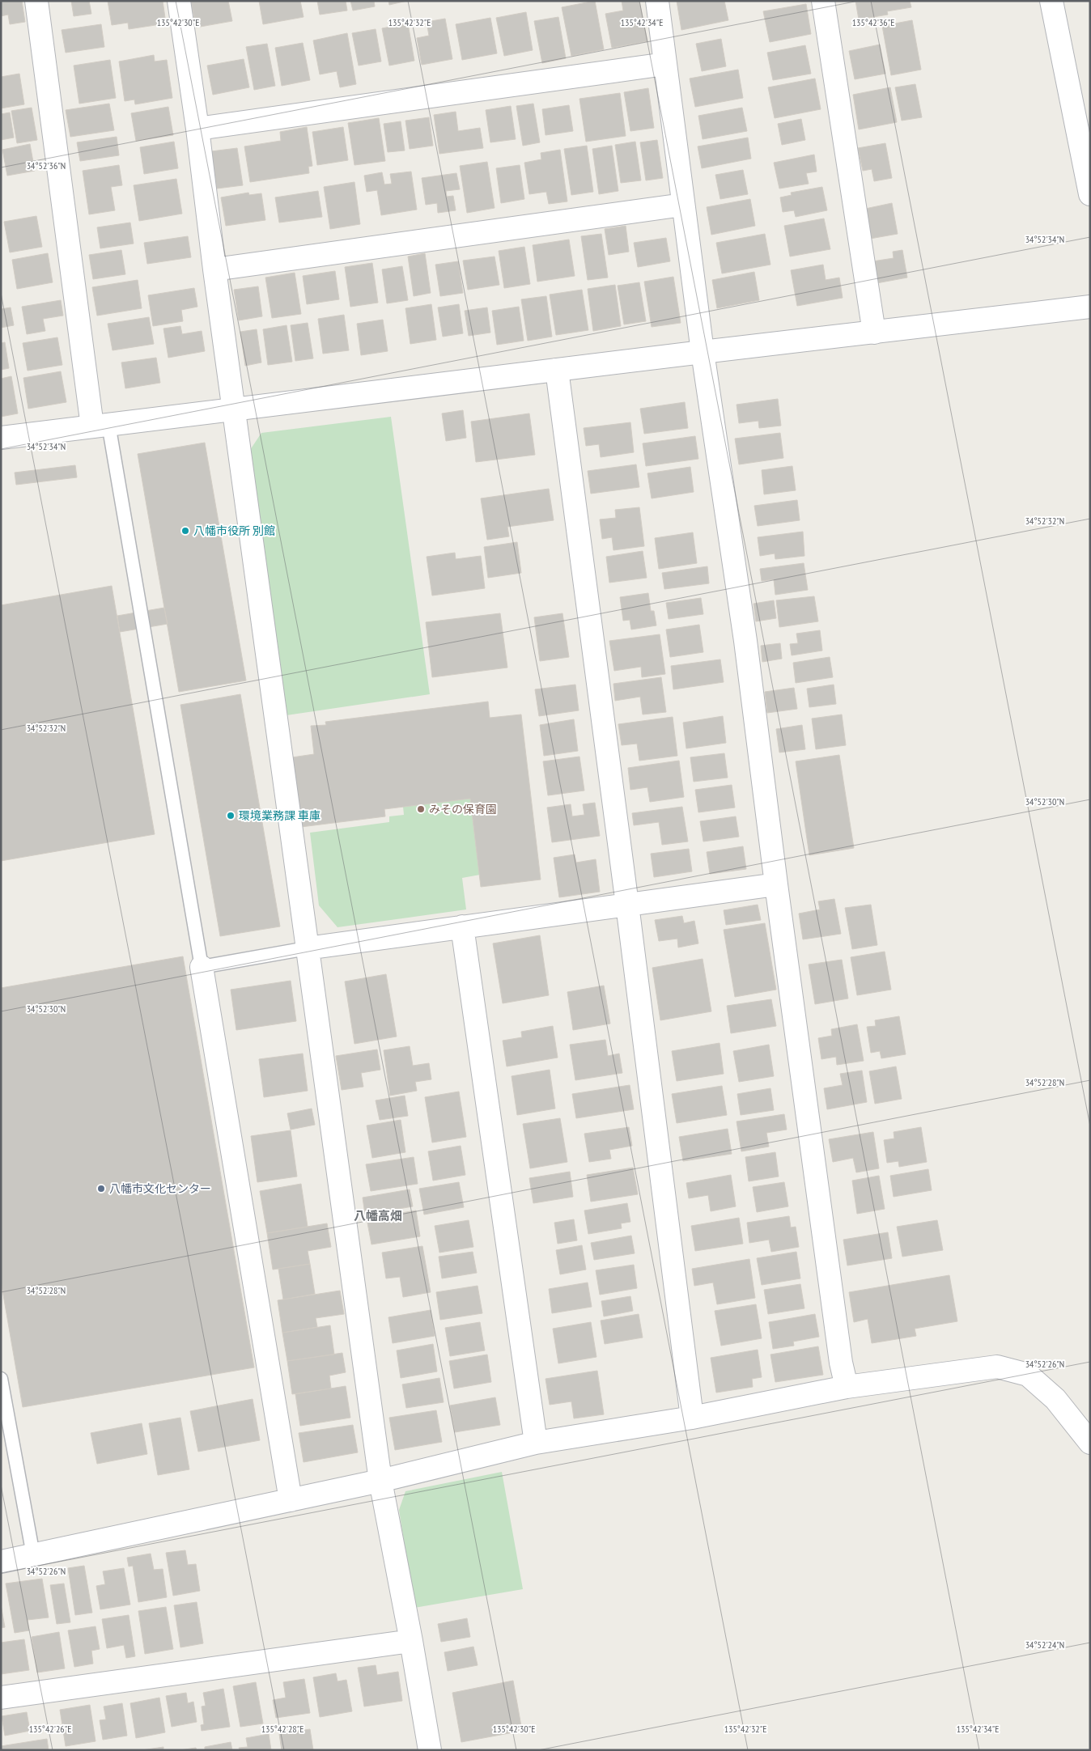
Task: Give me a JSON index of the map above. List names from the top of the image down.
{
  "districts": ["八幡高畑"],
  "places": [
    "八幡市役所 別館",
    "みその保育園",
    "環境業務課 車庫",
    "八幡市文化センター"
  ],
  "coordinates": [
    "135°42'30\"E",
    "135°42'32\"E",
    "135°42'34\"E",
    "135°42'36\"E",
    "34°52'36\"N",
    "34°52'34\"N",
    "34°52'32\"N",
    "34°52'30\"N",
    "34°52'28\"N",
    "34°52'26\"N",
    "34°52'24\"N",
    "135°42'26\"E",
    "135°42'28\"E"
  ]
}
